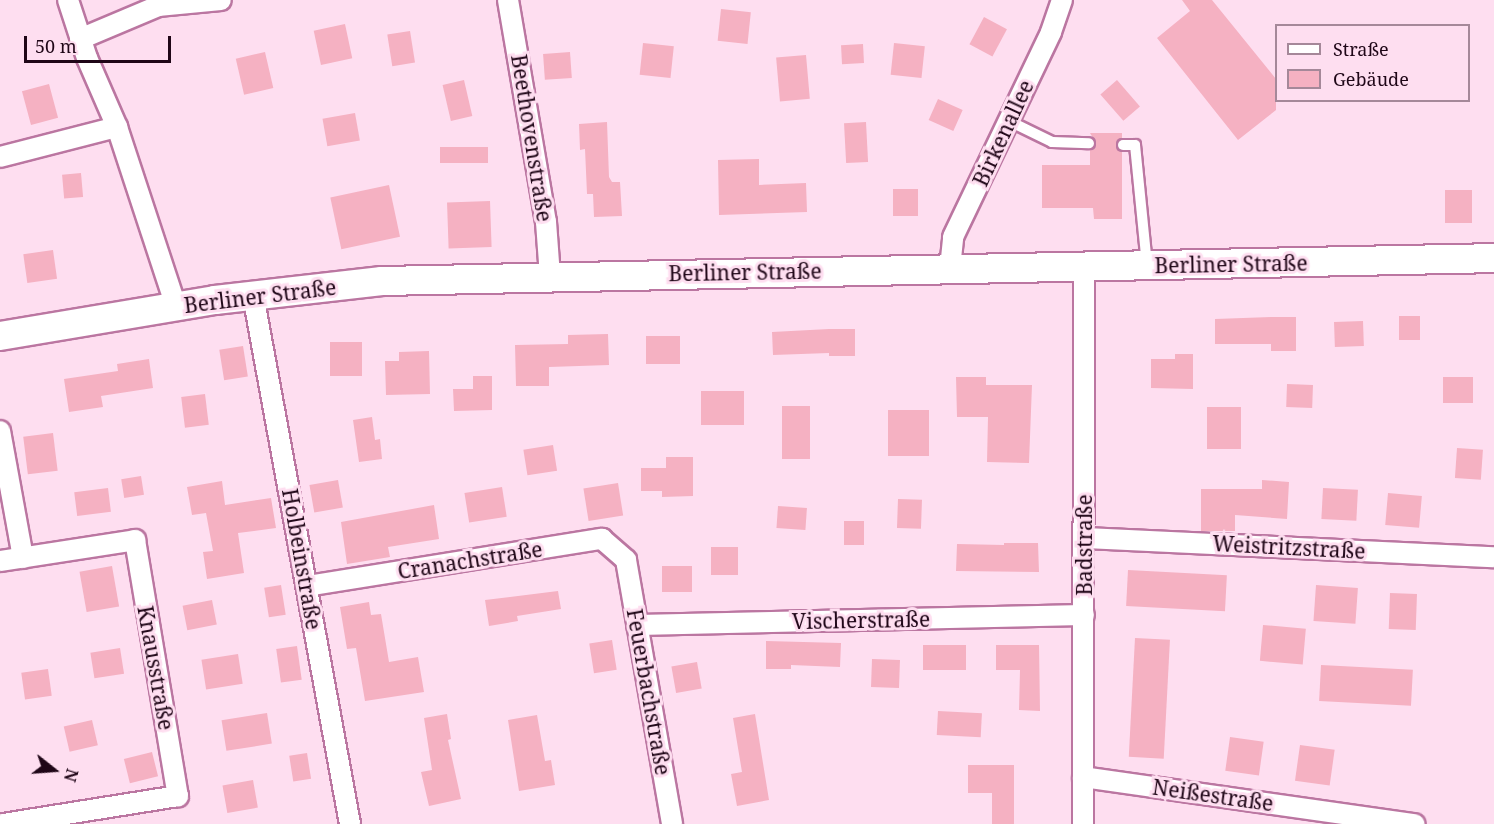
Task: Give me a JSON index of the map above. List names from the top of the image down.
{
  "streets": {
    "main road": ["Berliner Straße"],
    "street": [
      "Birkenallee",
      "Beethovenstraße",
      "Badstraße",
      "Weistritzstraße",
      "Holbeinstraße",
      "Cranachstraße",
      "Vischerstraße",
      "Knausstraße",
      "Feuerbachstraße",
      "Neißestraße"
    ]
  },
  "crossings": [
    ["Birkenallee", "Berliner Straße"],
    ["Beethovenstraße", "Berliner Straße"],
    ["Berliner Straße", "Badstraße"],
    ["Berliner Straße", "Holbeinstraße"],
    ["Badstraße", "Weistritzstraße"],
    ["Badstraße", "Vischerstraße"],
    ["Badstraße", "Neißestraße"],
    ["Holbeinstraße", "Cranachstraße"],
    ["Cranachstraße", "Feuerbachstraße"],
    ["Vischerstraße", "Feuerbachstraße"]
  ],
  "legend": ["Straße", "Gebäude"],
  "scale_bar": "50 m",
  "north": "right"
}
